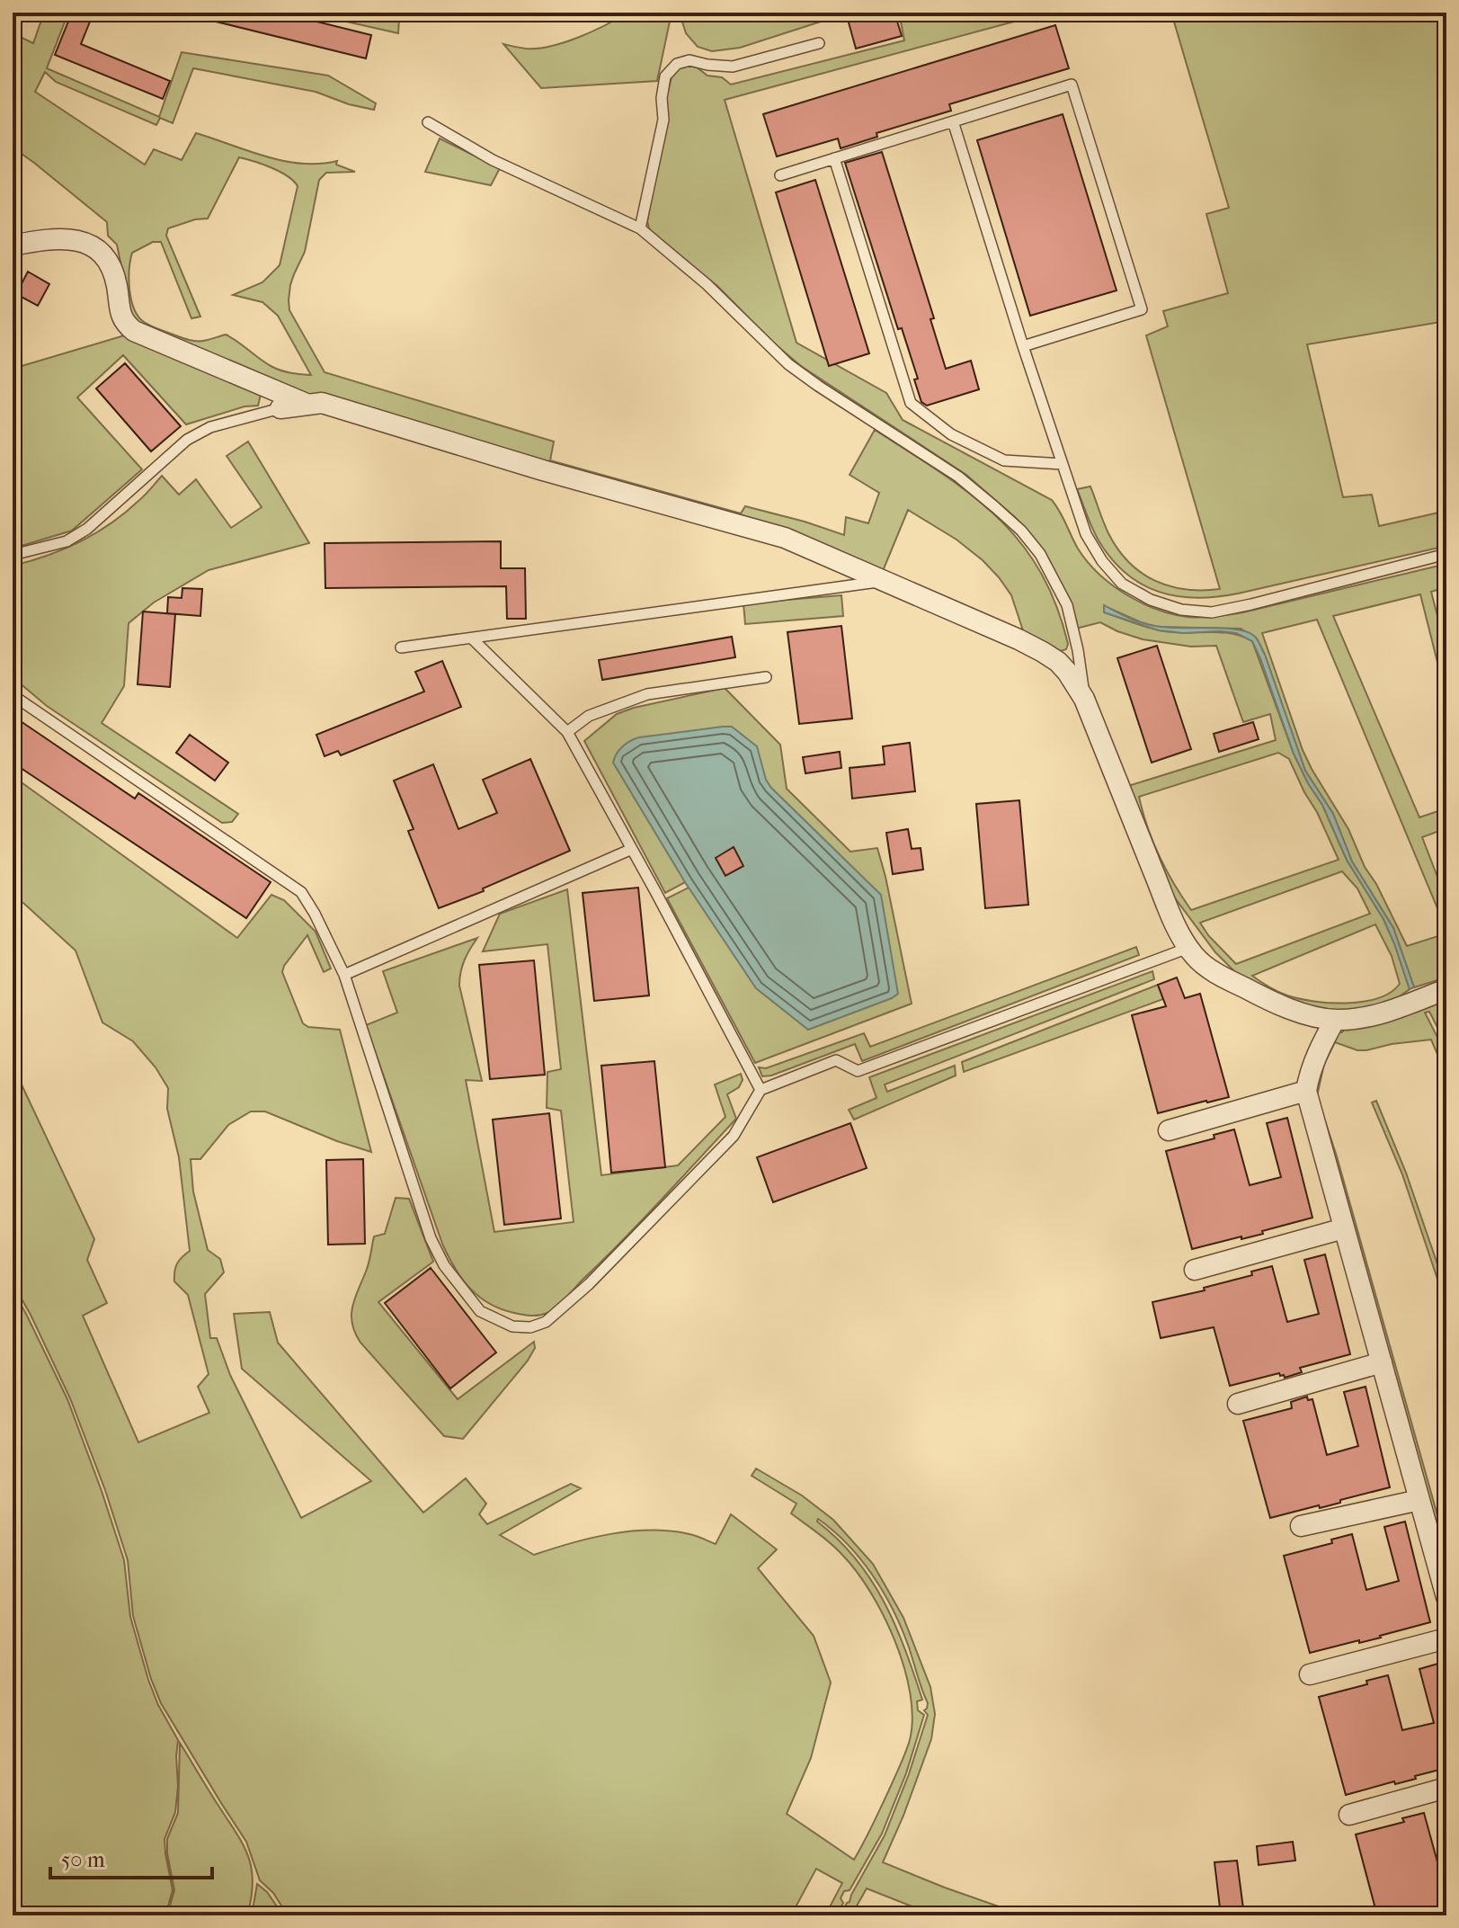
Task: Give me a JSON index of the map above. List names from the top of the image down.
{
  "scale_bar": "50 m"
}
